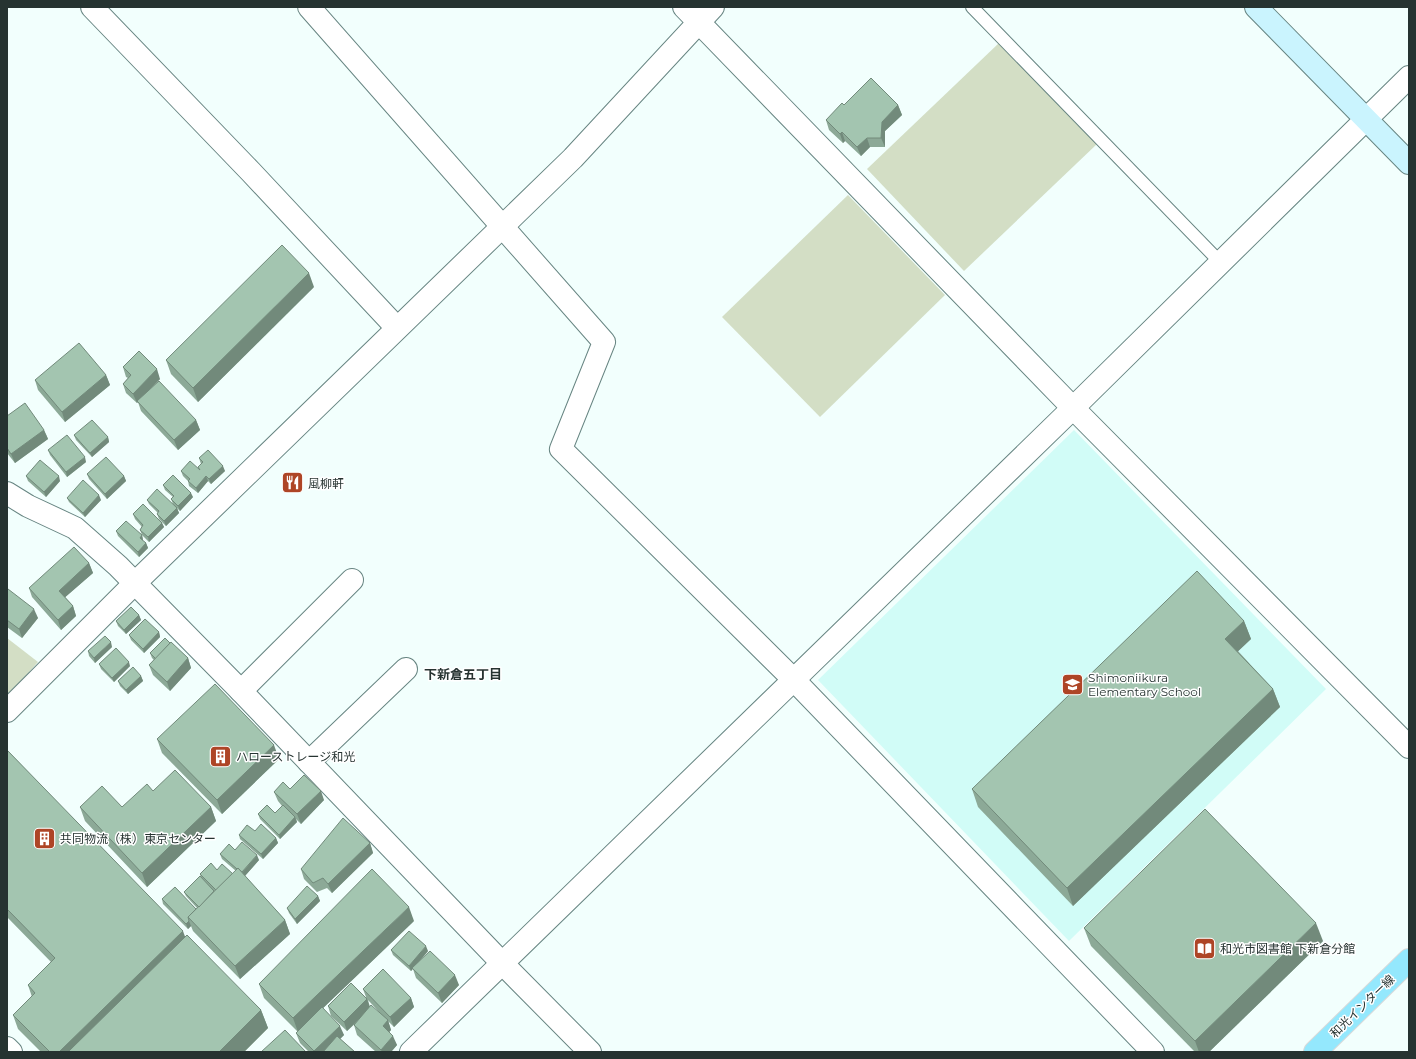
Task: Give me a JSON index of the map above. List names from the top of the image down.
{
  "streets": {
    "main road": ["和光インター線"]
  },
  "districts": ["下新倉五丁目"],
  "places": {
    "restaurant": ["風柳軒"],
    "school or university": ["Shimoniikura Elementary School"],
    "building": ["ハローストレージ和光", "共同物流（株）東京センター"],
    "library": ["和光市図書館 下新倉分館"]
  }
}
